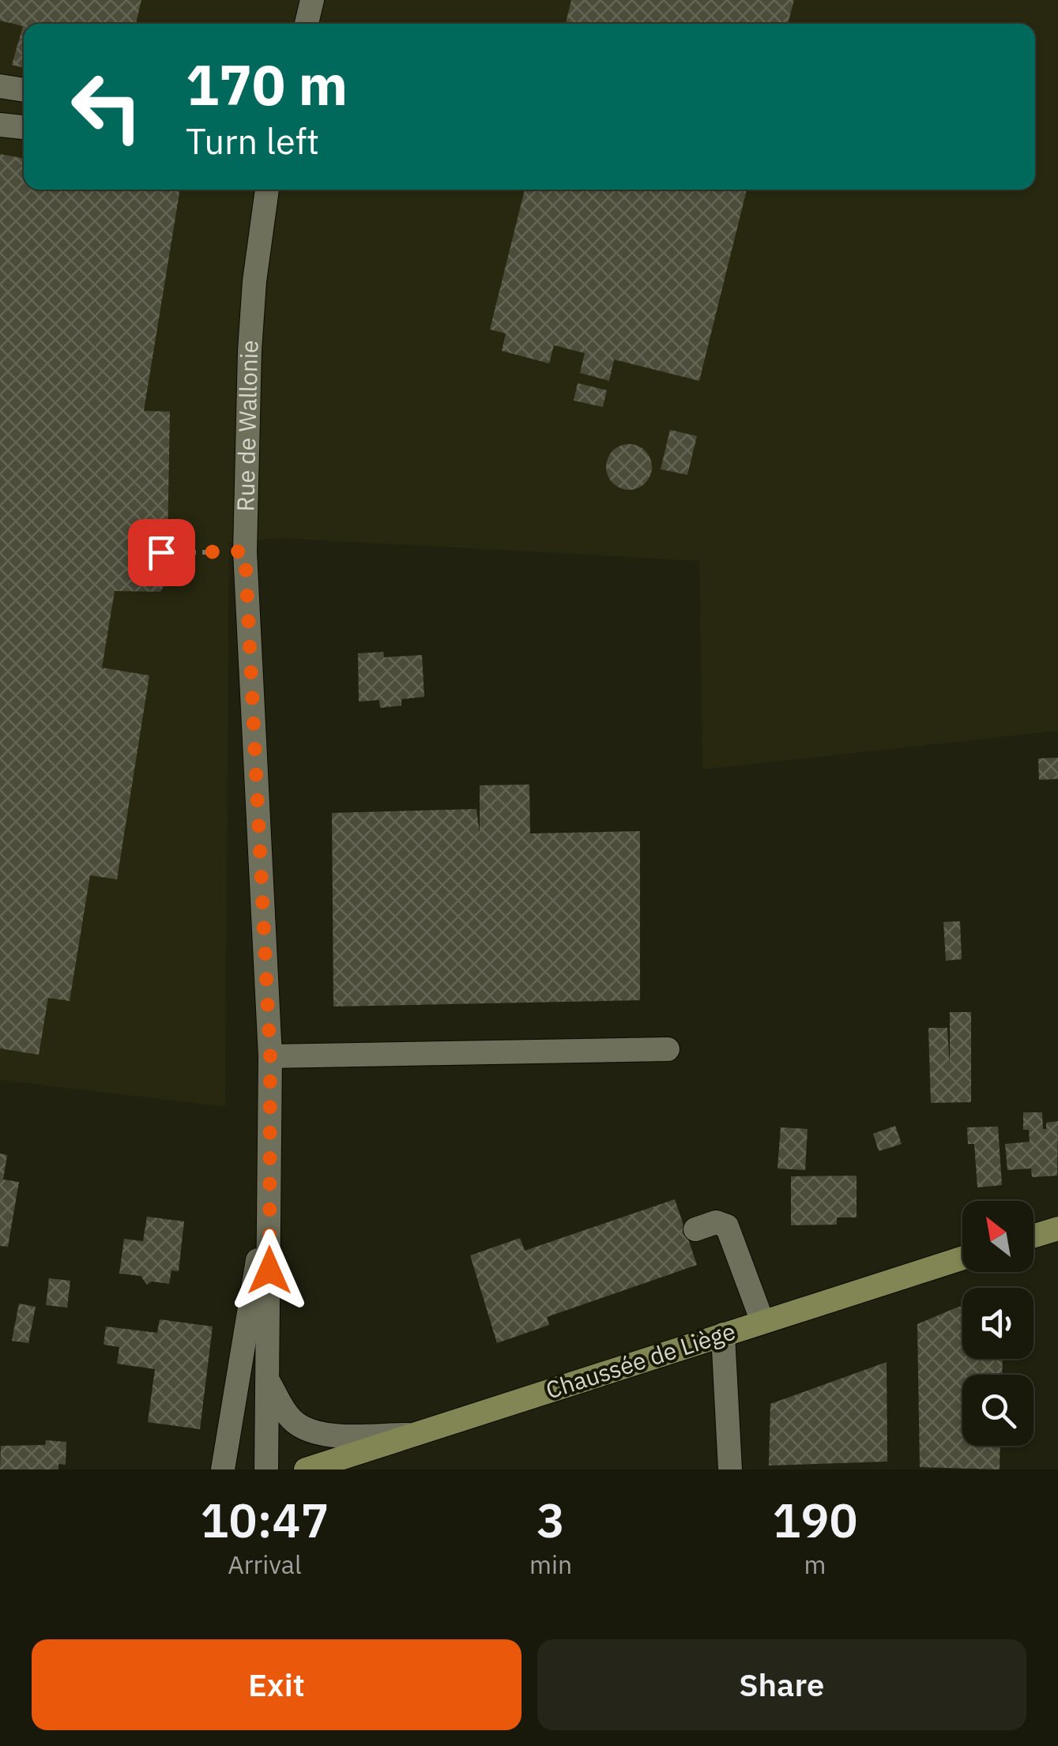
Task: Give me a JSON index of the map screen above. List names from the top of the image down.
{
  "streets": {
    "main road": ["Chaussée de Liège"],
    "street": ["Rue de Wallonie"]
  },
  "north": "top left",
  "page": {
    "turn": ["170 m", "Turn left"],
    "eta": [
      "10:47",
      "Arrival",
      "3",
      "min",
      "190",
      "m"
    ],
    "buttons": ["Exit", "Share"]
  }
}
